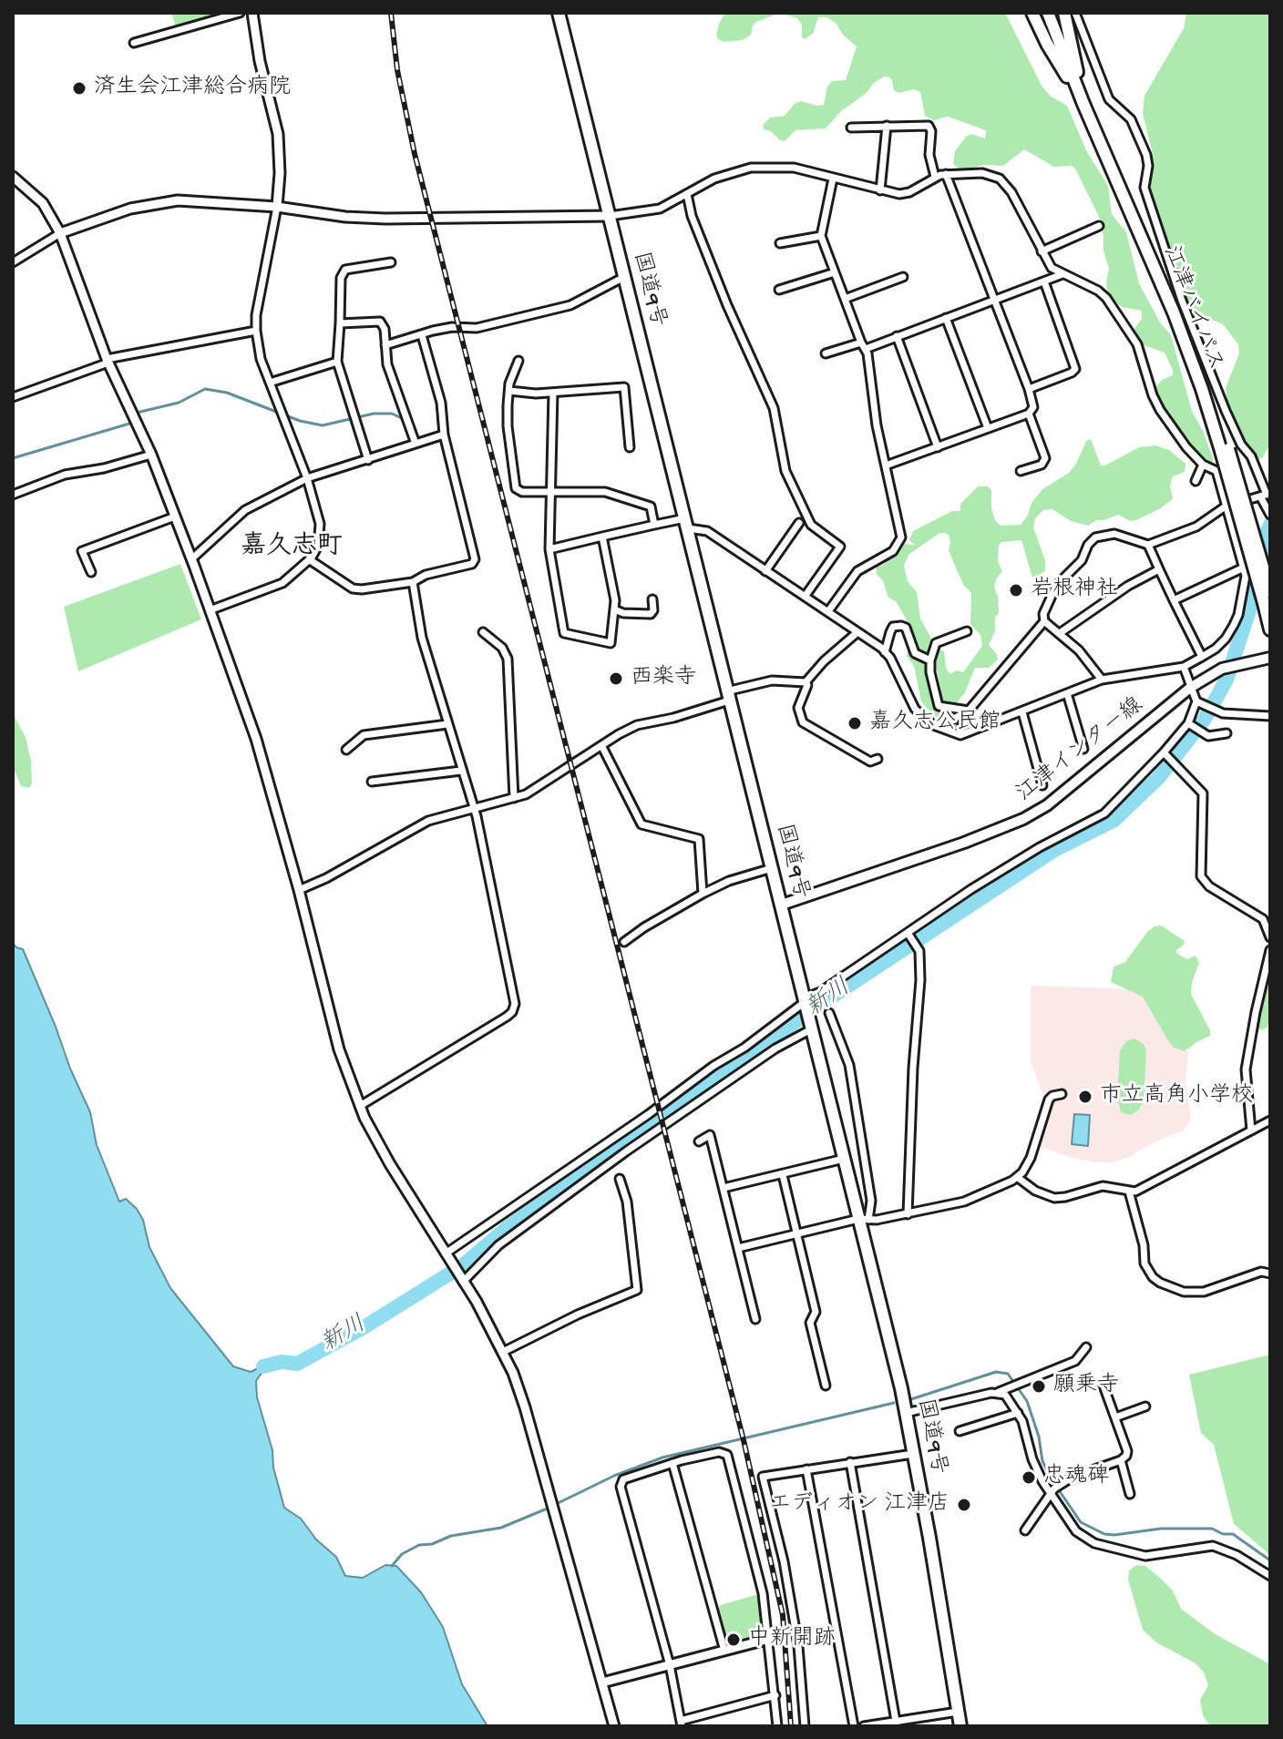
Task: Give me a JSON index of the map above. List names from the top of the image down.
{
  "streets": {
    "highway": ["国道9号", "江津バイパス"],
    "main road": ["江津インター線"]
  },
  "crossings": [
    ["国道9号", "江津インター線"]
  ],
  "districts": ["嘉久志町"],
  "water": ["新川"],
  "places": [
    "済生会江津総合病院",
    "岩根神社",
    "西楽寺",
    "嘉久志公民館",
    "市立高角小学校",
    "願乗寺",
    "忠魂碑",
    "エディオン 江津店",
    "中新開跡"
  ]
}
